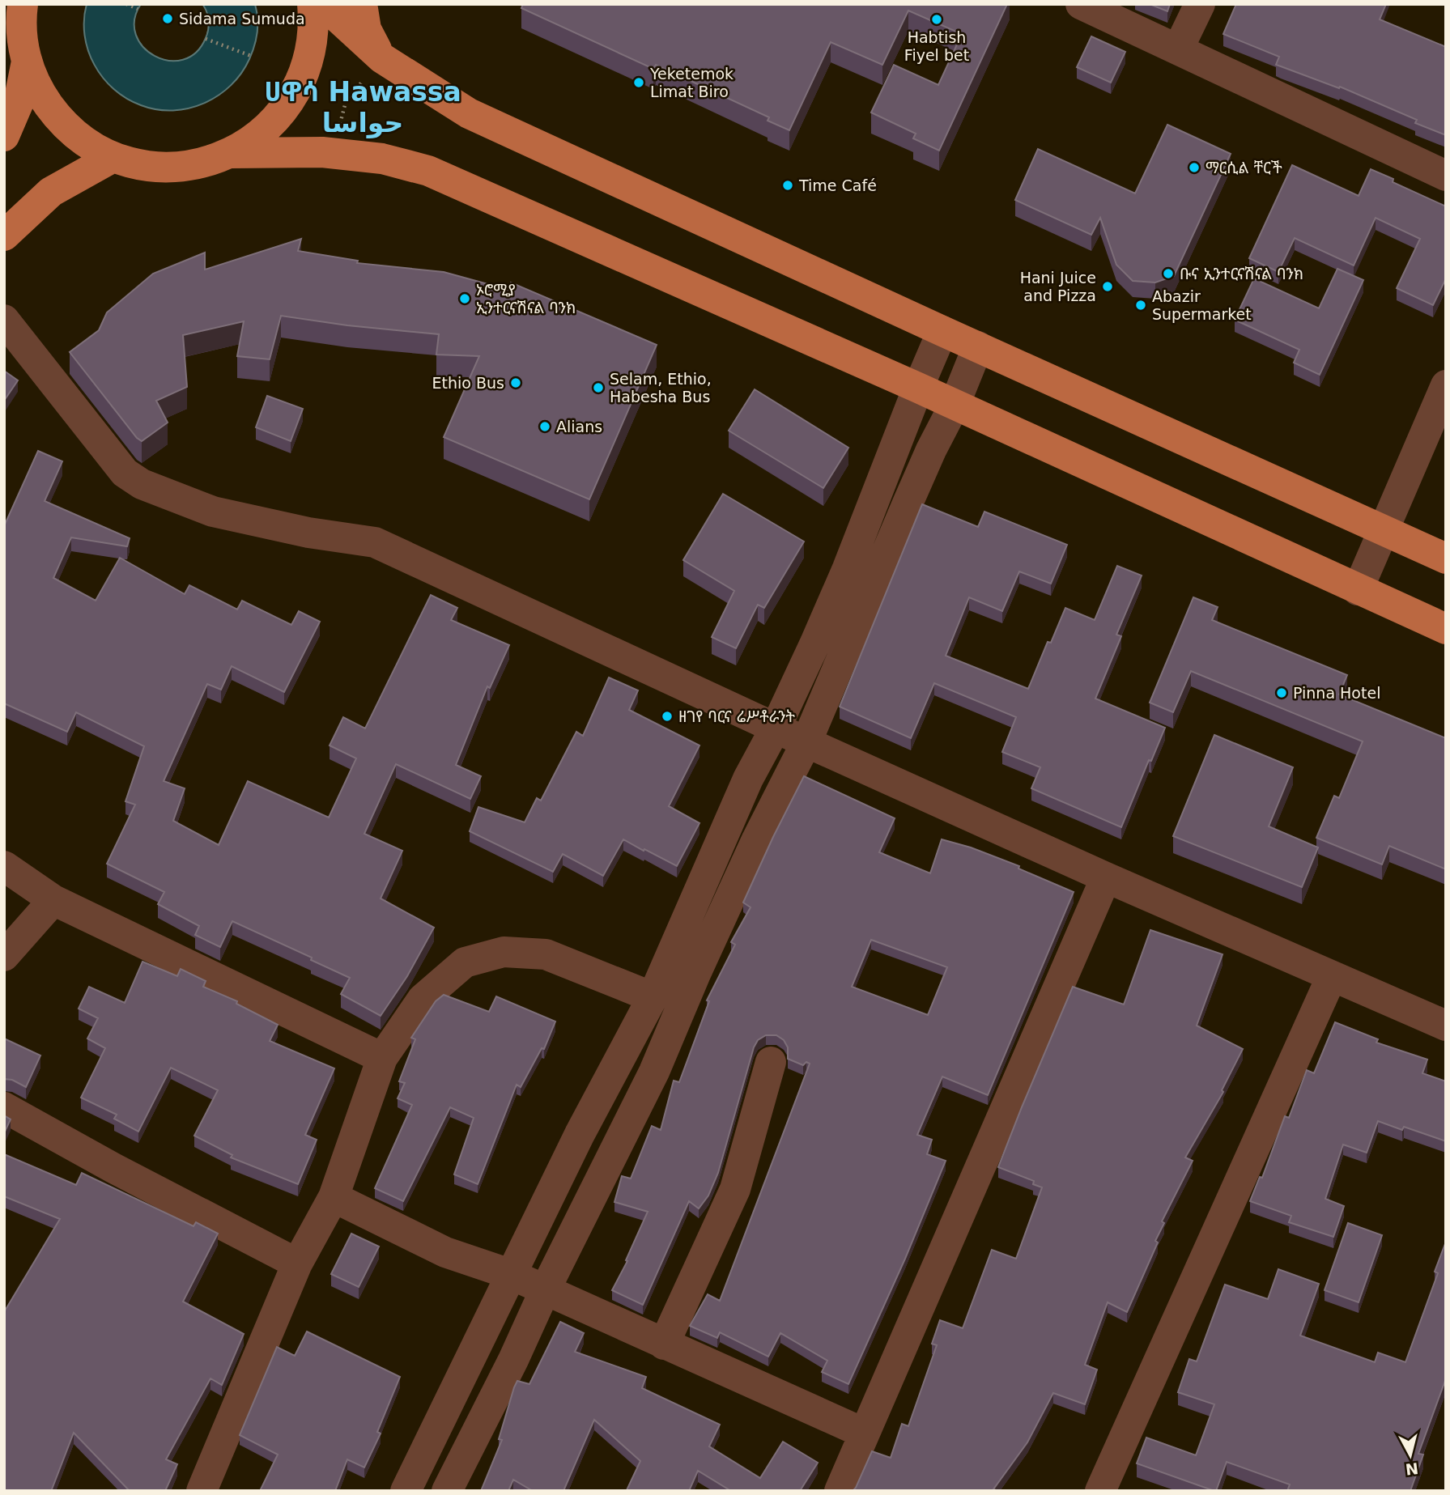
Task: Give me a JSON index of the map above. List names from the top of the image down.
{
  "districts": ["ሀዋሳ Hawassa حواسا"],
  "places": [
    "Sidama Sumuda",
    "Habtish Fiyel bet",
    "Yeketemok Limat Biro",
    "ማርሲል ቸርች",
    "Time Café",
    "ቡና ኢንተርናሽናል ባንክ",
    "Hani Juice and Pizza",
    "ኦሮሚያ ኢንተርናሽናል ባንክ",
    "Abazir Supermarket",
    "Ethio Bus",
    "Selam, Ethio, Habesha Bus",
    "Alians",
    "Pinna Hotel",
    "ዘገየ ባርና ሬሥቶራንት"
  ],
  "north": "bottom"
}
